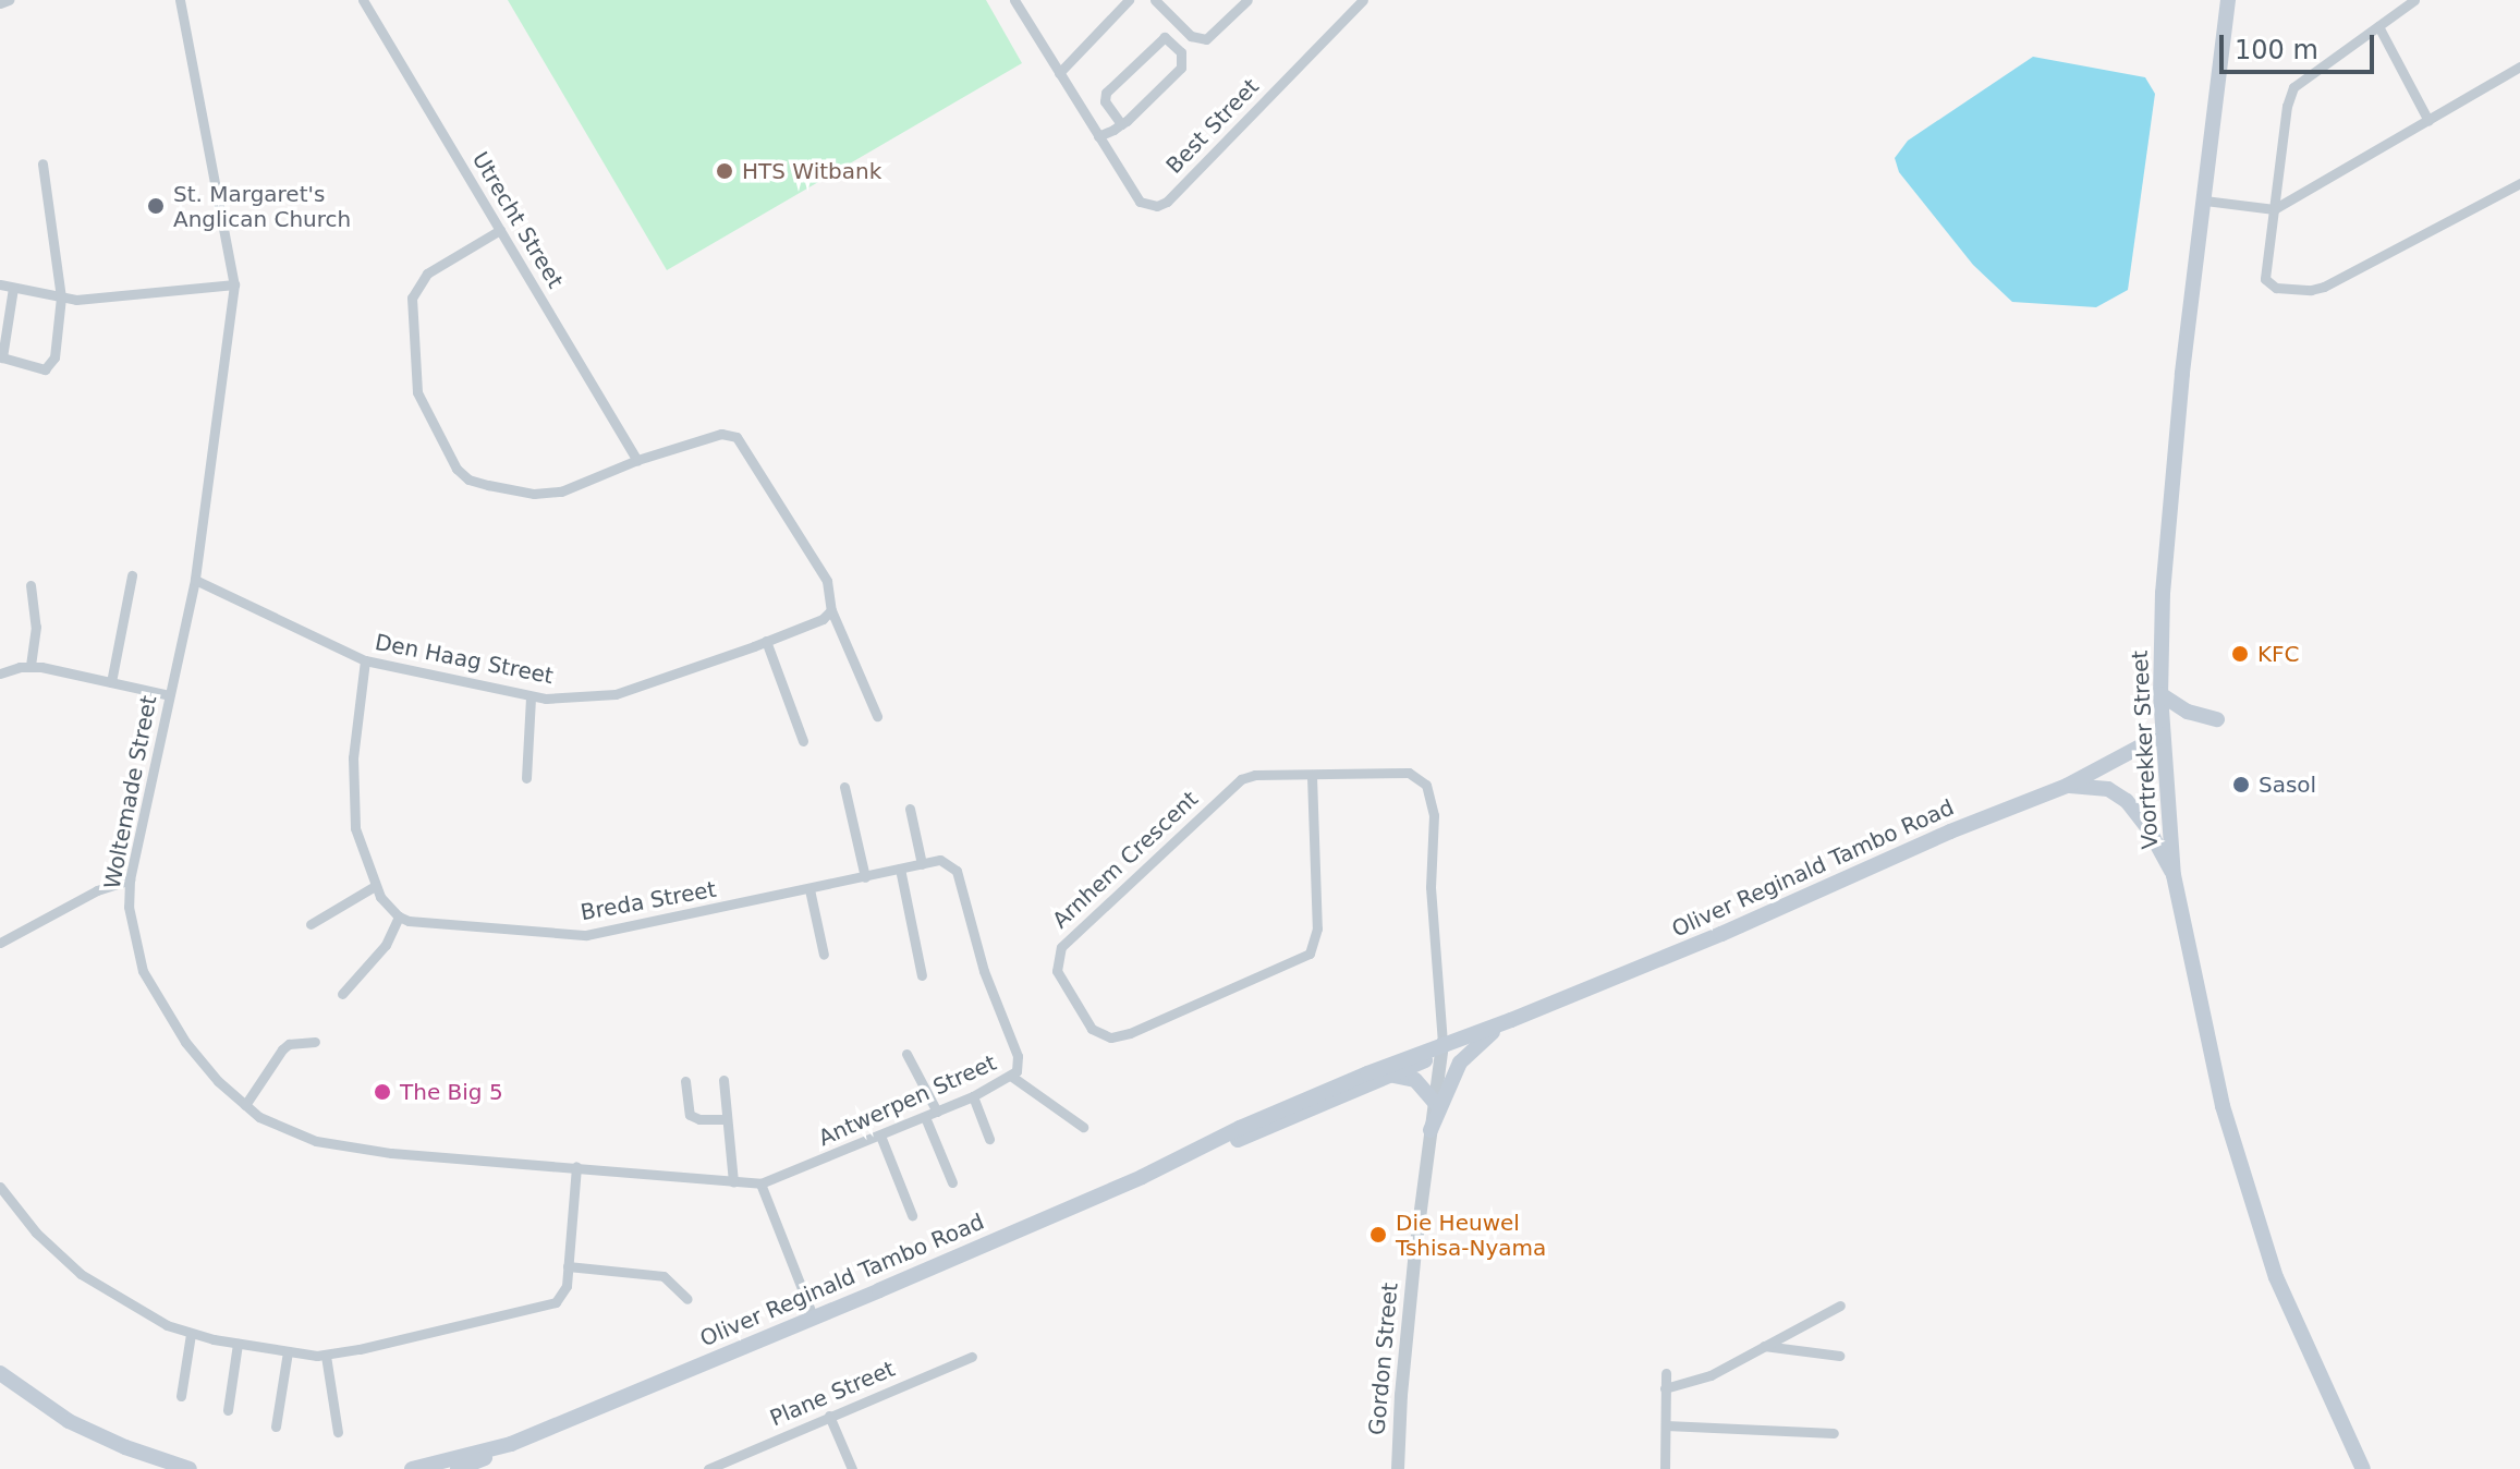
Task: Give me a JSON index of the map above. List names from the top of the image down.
{
  "streets": {
    "main road": ["Voortrekker Street", "Oliver Reginald Tambo Road"],
    "street": [
      "Best Street",
      "Utrecht Street",
      "Den Haag Street",
      "Woltemade Street",
      "Arnhem Crescent",
      "Breda Street",
      "Antwerpen Street",
      "Gordon Street",
      "Plane Street"
    ]
  },
  "crossings": [
    ["Den Haag Street", "Woltemade Street"],
    ["Voortrekker Street", "Oliver Reginald Tambo Road"],
    ["Woltemade Street", "Antwerpen Street"],
    ["Arnhem Crescent", "Gordon Street"],
    ["Oliver Reginald Tambo Road", "Gordon Street"],
    ["Breda Street", "Antwerpen Street"]
  ],
  "places": [
    "HTS Witbank",
    "St. Margaret's Anglican Church",
    "KFC",
    "Sasol",
    "The Big 5",
    "Die Heuwel Tshisa-Nyama"
  ],
  "scale_bar": "100 m"
}
